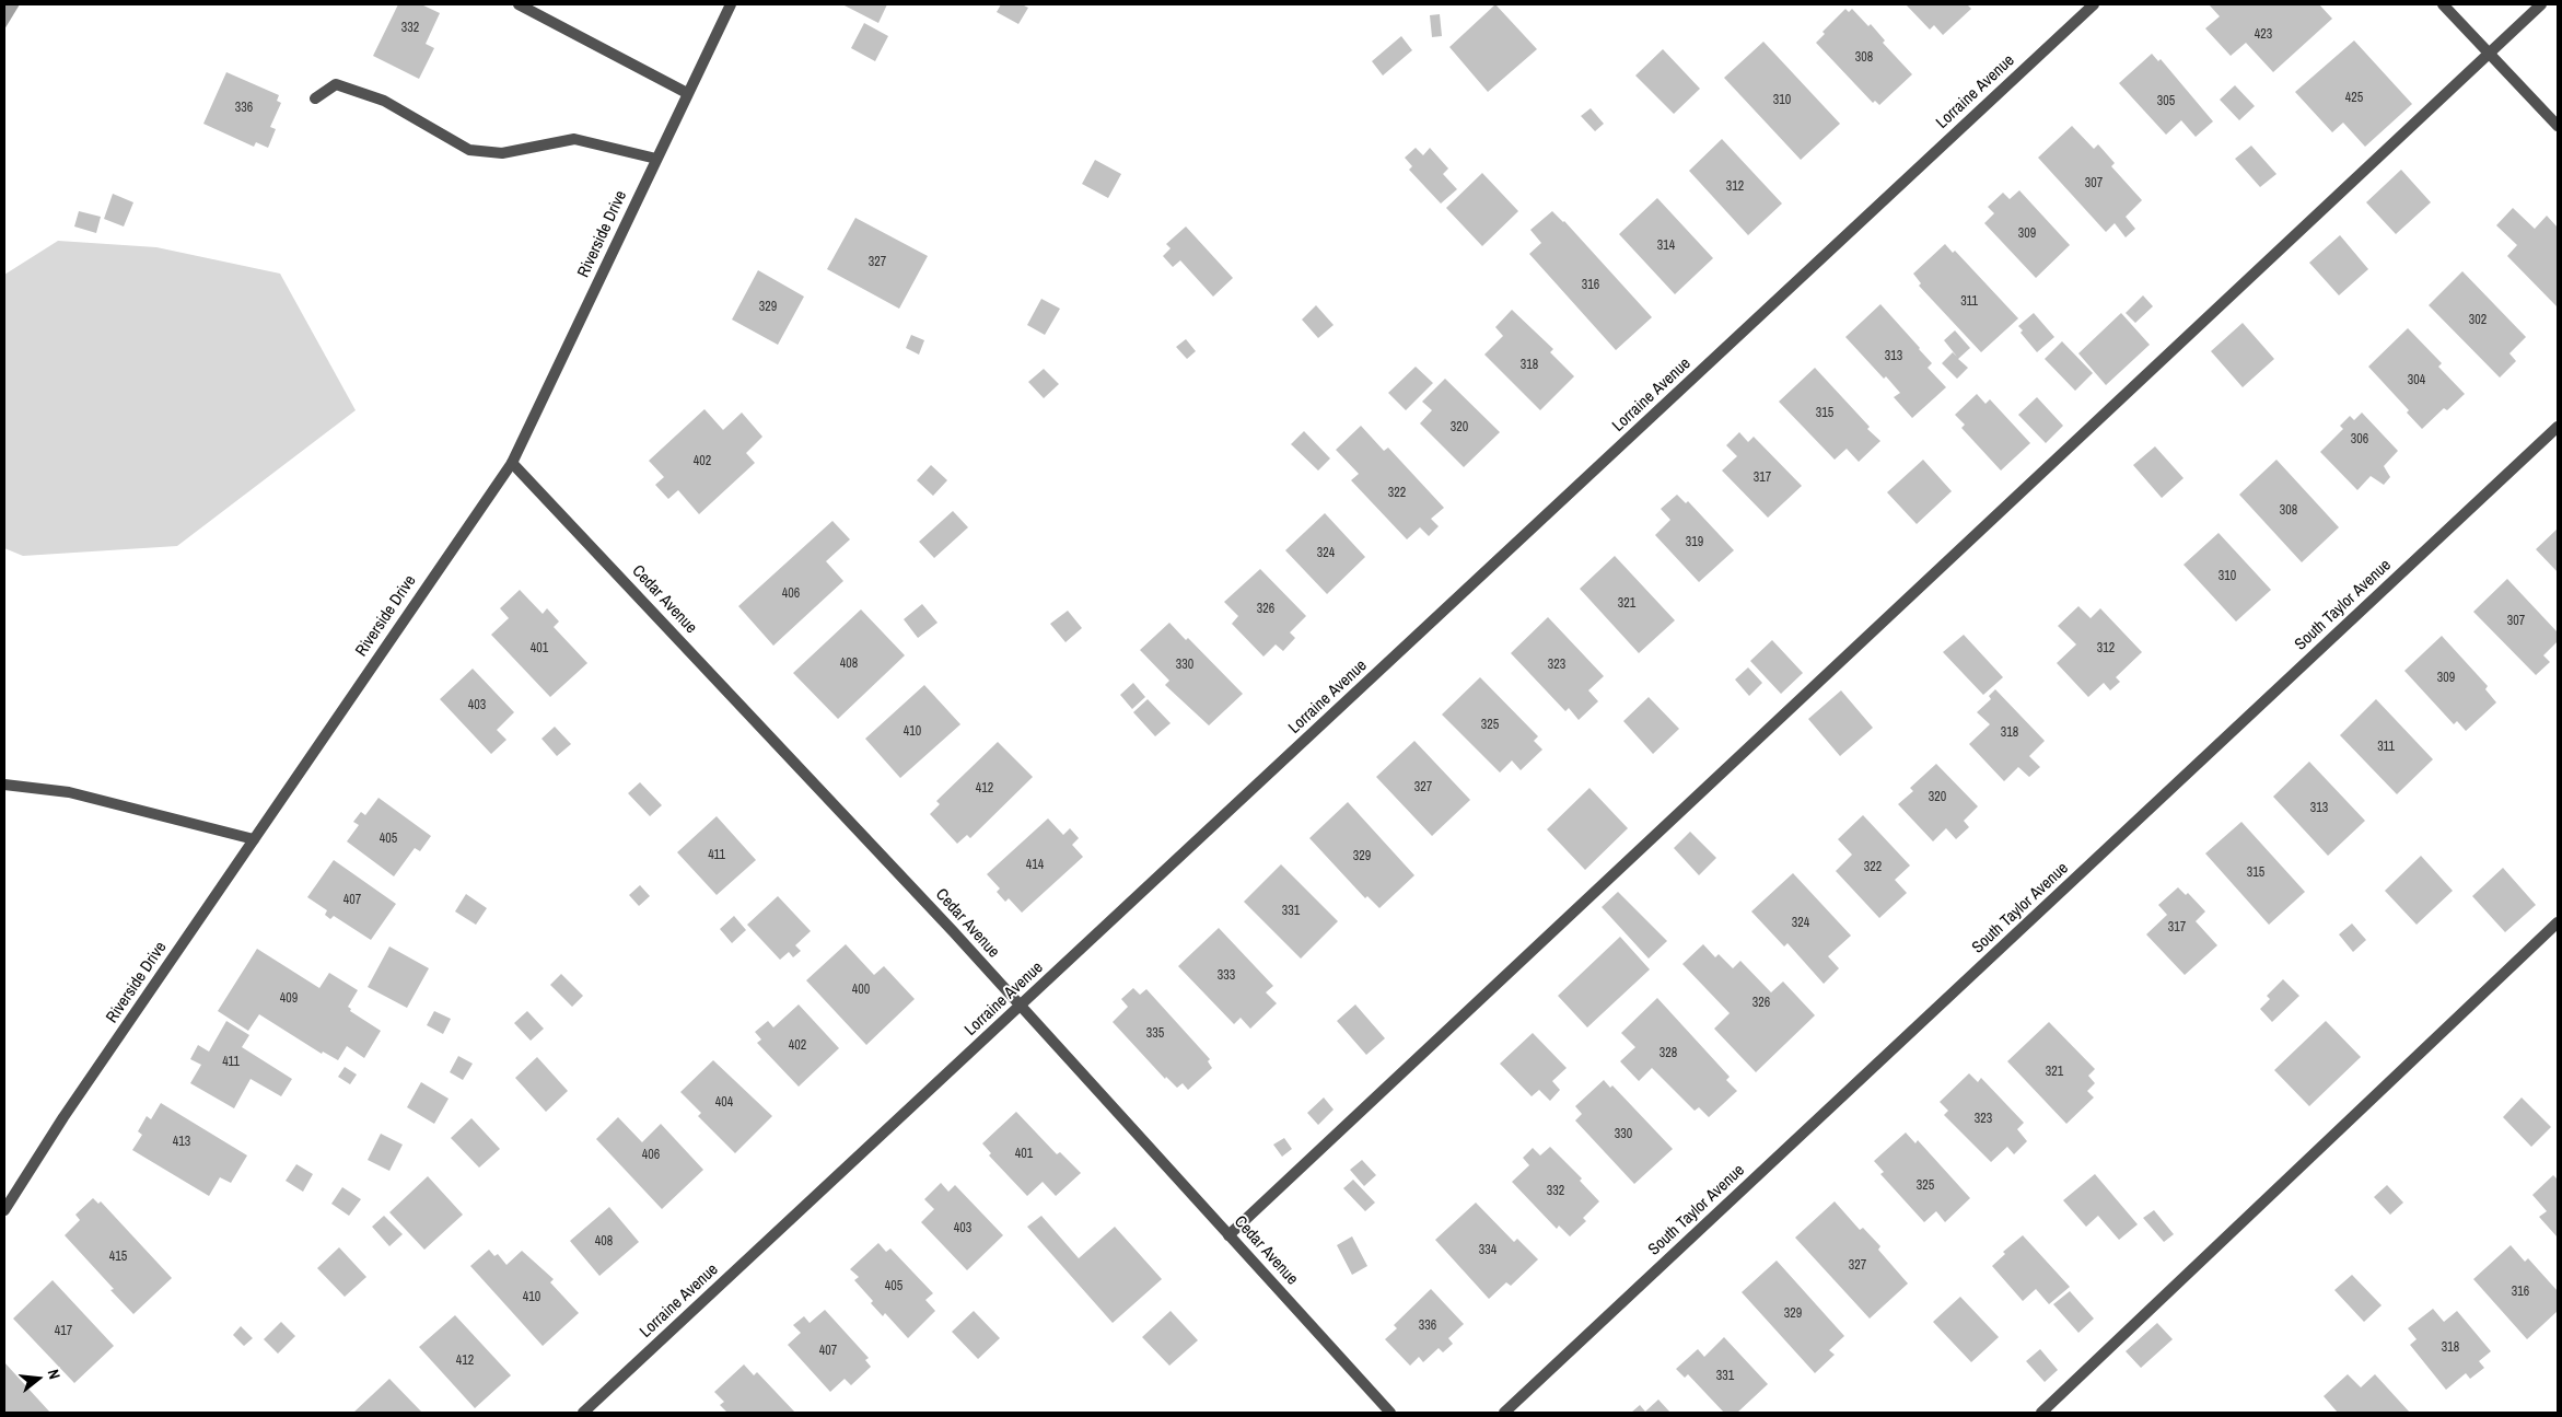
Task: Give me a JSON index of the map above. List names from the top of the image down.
{
  "streets": {
    "street": [
      "Lorraine Avenue",
      "Riverside Drive",
      "Cedar Avenue",
      "South Taylor Avenue"
    ]
  },
  "crossings": [
    ["Lorraine Avenue", "Cedar Avenue"],
    ["Riverside Drive", "Cedar Avenue"]
  ],
  "house_numbers": [
    "332",
    "423",
    "308",
    "425",
    "310",
    "305",
    "336",
    "307",
    "312",
    "309",
    "314",
    "327",
    "316",
    "311",
    "329",
    "302",
    "313",
    "318",
    "304",
    "315",
    "320",
    "306",
    "402",
    "317",
    "322",
    "308",
    "319",
    "324",
    "310",
    "406",
    "321",
    "326",
    "307",
    "401",
    "312",
    "408",
    "330",
    "323",
    "309",
    "403",
    "325",
    "410",
    "318",
    "311",
    "327",
    "412",
    "320",
    "313",
    "405",
    "411",
    "329",
    "414",
    "322",
    "315",
    "407",
    "331",
    "324",
    "317",
    "333",
    "400",
    "409",
    "326",
    "335",
    "402",
    "328",
    "411",
    "321",
    "404",
    "323",
    "330",
    "413",
    "401",
    "406",
    "325",
    "332",
    "403",
    "408",
    "334",
    "415",
    "327",
    "405",
    "316",
    "410",
    "329",
    "336",
    "417",
    "318",
    "407",
    "412",
    "331"
  ],
  "north": "right"
}
